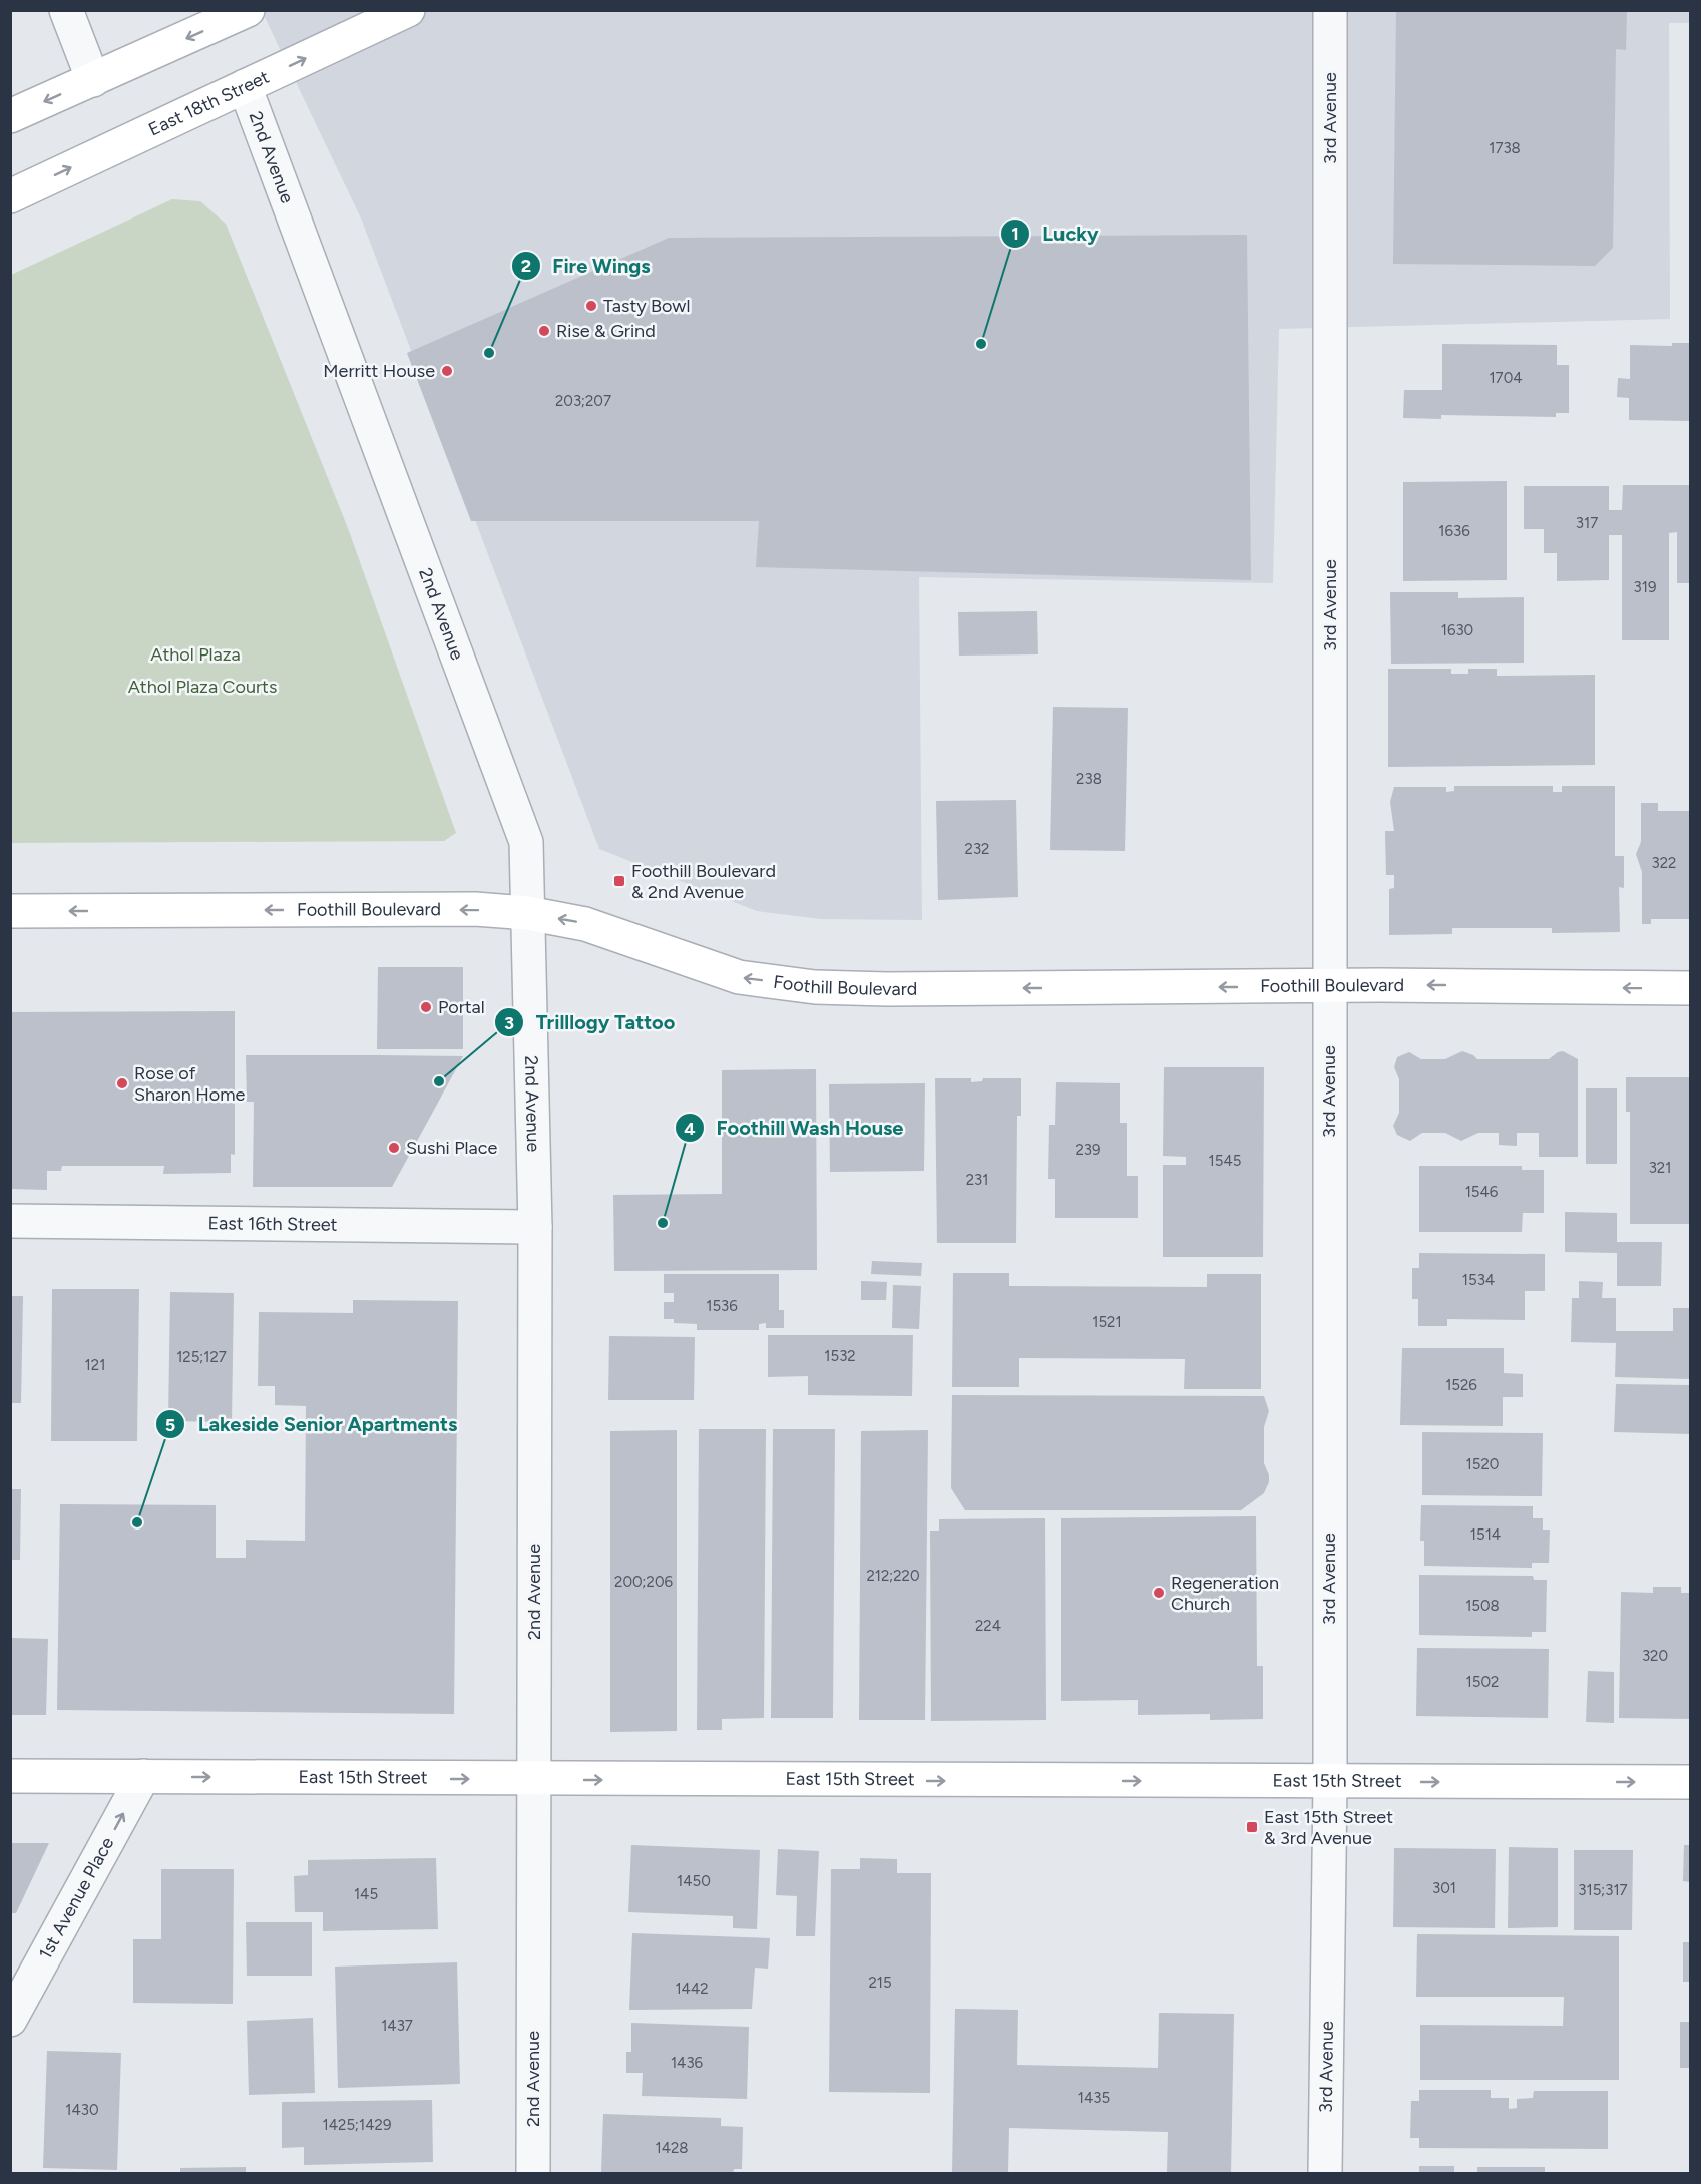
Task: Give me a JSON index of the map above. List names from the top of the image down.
{
  "streets": {
    "main road": ["East 18th Street", "Foothill Boulevard", "East 15th Street"],
    "street": [
      "3rd Avenue",
      "2nd Avenue",
      "East 16th Street",
      "1st Avenue Place"
    ]
  },
  "crossings": [
    ["East 18th Street", "2nd Avenue"],
    ["3rd Avenue", "Foothill Boulevard"],
    ["3rd Avenue", "East 15th Street"],
    ["2nd Avenue", "Foothill Boulevard"],
    ["2nd Avenue", "East 16th Street"],
    ["2nd Avenue", "East 15th Street"],
    ["East 15th Street", "1st Avenue Place"]
  ],
  "one_way": ["Foothill Boulevard", "East 15th Street", "1st Avenue Place"],
  "parks": ["Athol Plaza", "Athol Plaza Courts"],
  "places": {
    "other": [
      "Tasty Bowl",
      "Rise & Grind",
      "Lucky",
      "Fire Wings",
      "Merritt House",
      "Portal",
      "Trilllogy Tattoo",
      "Rose of Sharon Home",
      "Sushi Place",
      "Foothill Wash House",
      "Lakeside Senior Apartments",
      "Regeneration Church"
    ],
    "transit": ["Foothill Boulevard & 2nd Avenue", "East 15th Street & 3rd Avenue"]
  },
  "house_numbers": [
    "1738",
    "1704",
    "203;207",
    "317",
    "1636",
    "319",
    "1630",
    "238",
    "232",
    "322",
    "239",
    "1545",
    "321",
    "231",
    "1546",
    "1534",
    "1536",
    "1521",
    "1532",
    "125;127",
    "121",
    "1526",
    "1520",
    "1514",
    "212;220",
    "200;206",
    "1508",
    "224",
    "320",
    "1502",
    "1450",
    "301",
    "315;317",
    "145",
    "215",
    "1442",
    "1437",
    "1436",
    "1435",
    "1430",
    "1425;1429",
    "1428"
  ]
}
